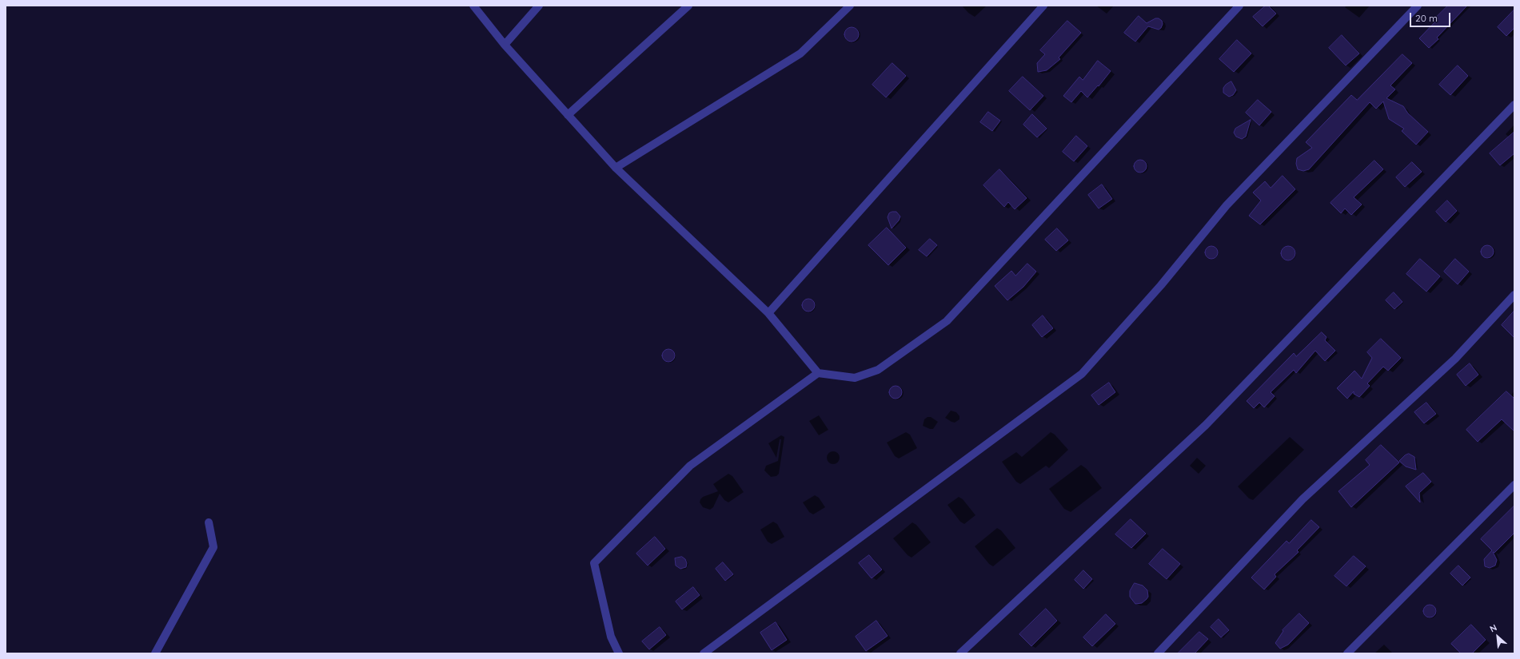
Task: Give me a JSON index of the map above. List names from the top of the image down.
{
  "scale_bar": "20 m",
  "north": "top left"
}
